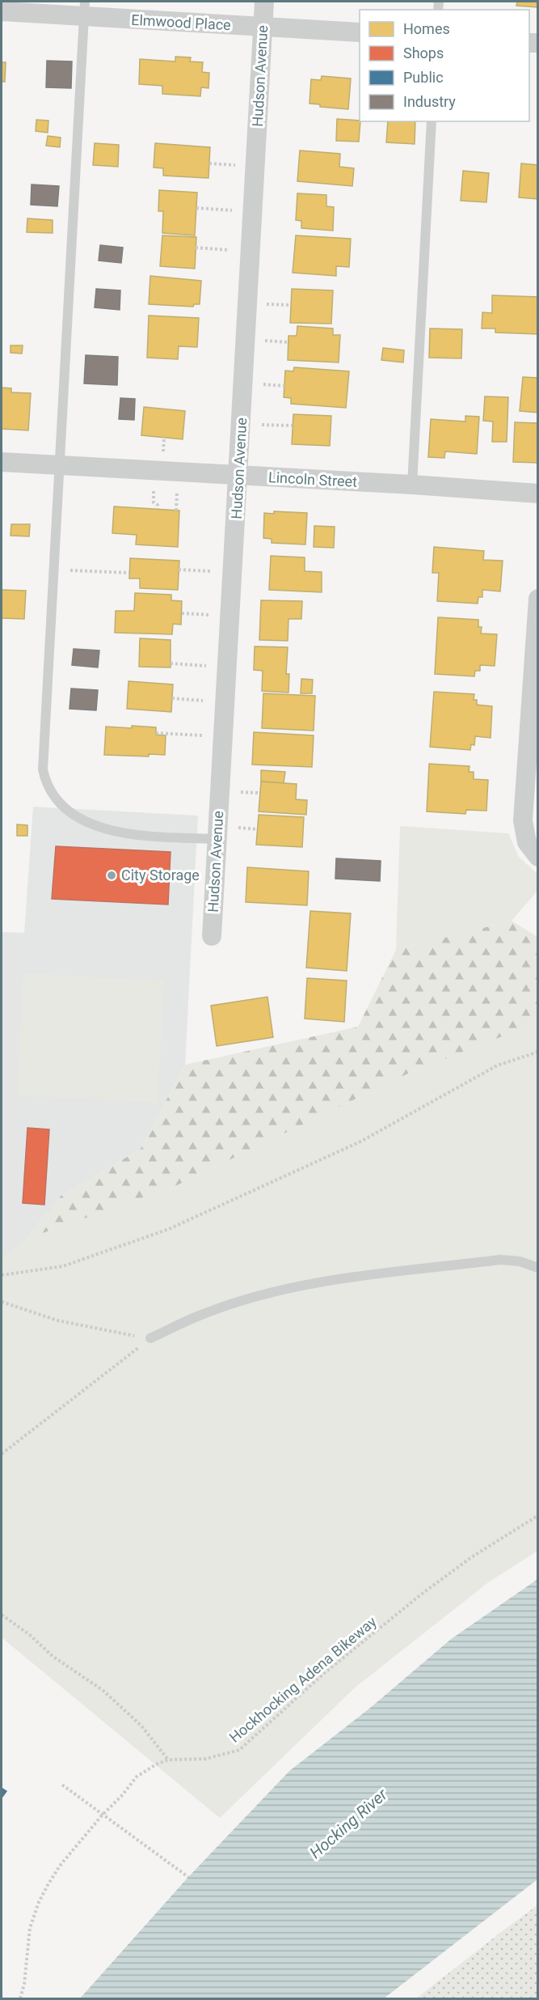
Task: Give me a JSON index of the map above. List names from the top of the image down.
{
  "streets": {
    "street": ["Elmwood Place", "Hudson Avenue", "Lincoln Street"],
    "path": ["Hockhocking Adena Bikeway"]
  },
  "crossings": [
    ["Elmwood Place", "Hudson Avenue"],
    ["Hudson Avenue", "Lincoln Street"]
  ],
  "water": ["Hocking River"],
  "places": ["City Storage"],
  "legend": [
    "Homes",
    "Shops",
    "Public",
    "Industry"
  ]
}
